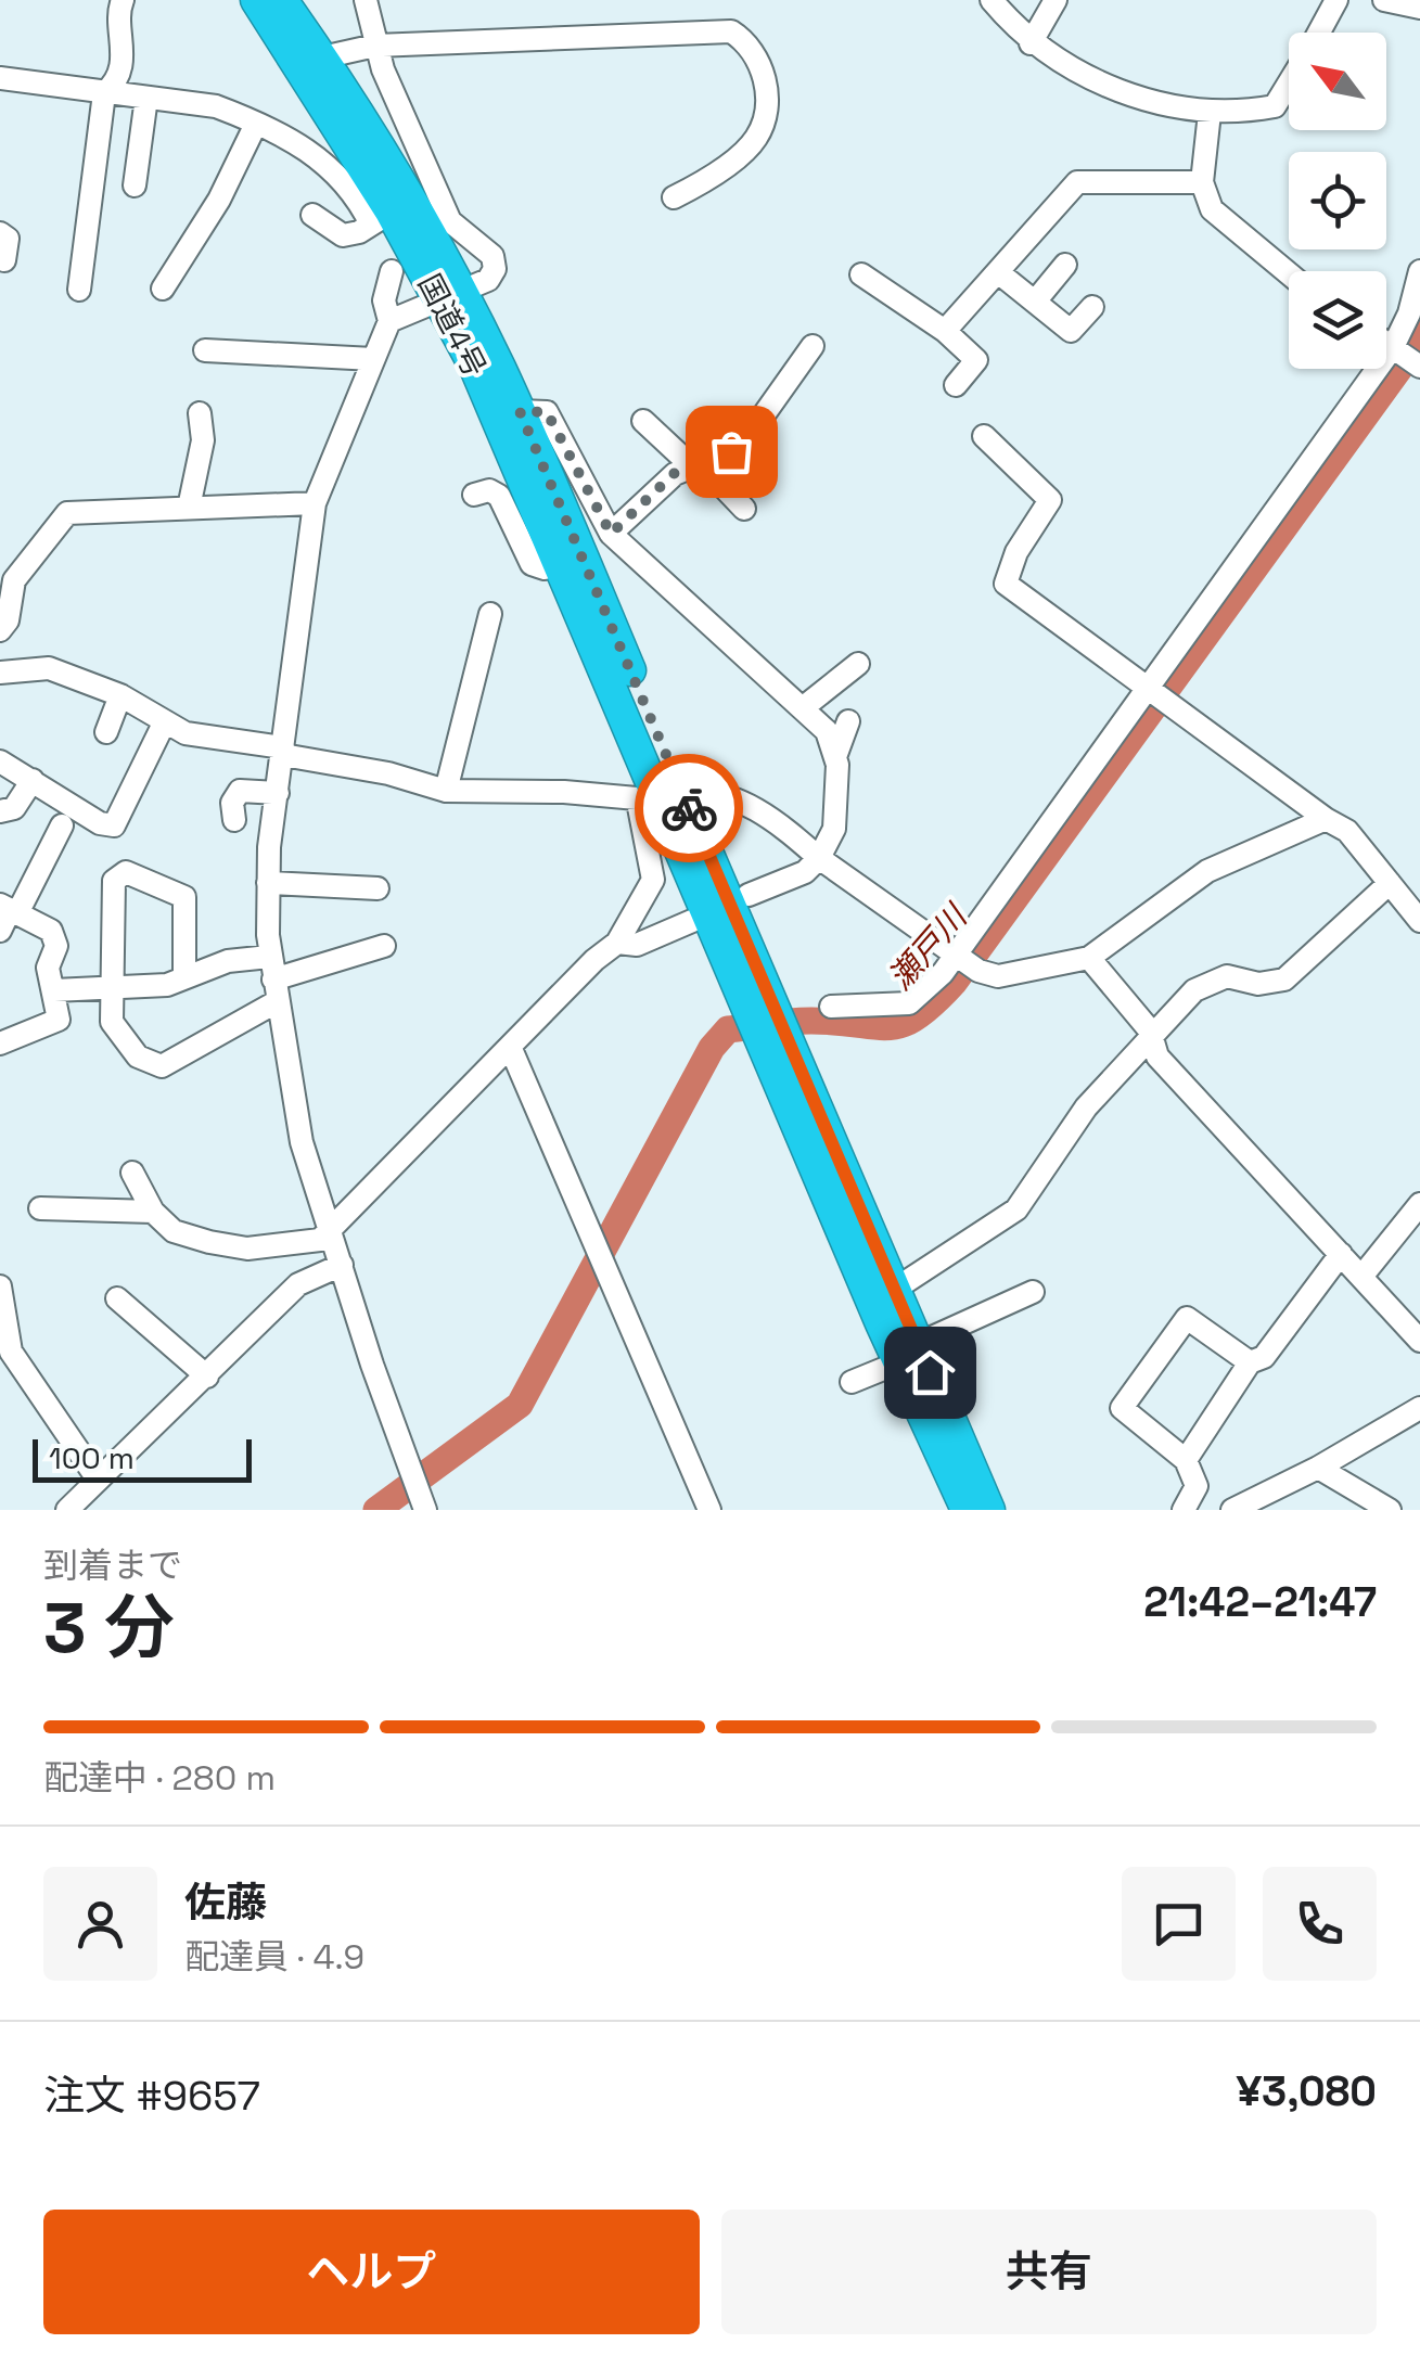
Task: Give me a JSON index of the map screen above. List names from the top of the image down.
{
  "streets": {
    "highway": ["国道4号"]
  },
  "water": ["瀬戸川"],
  "scale_bar": "100 m",
  "north": "top left",
  "page": {
    "scale": "100 m",
    "heading": ["3 分", "到着まで", "21:42–21:47"],
    "panel": [
      "佐藤",
      "配達員 · 4.9",
      "注文 #9657",
      "¥3,080"
    ],
    "bar": "配達中 · 280 m",
    "buttons": ["ヘルプ", "共有"]
  }
}
